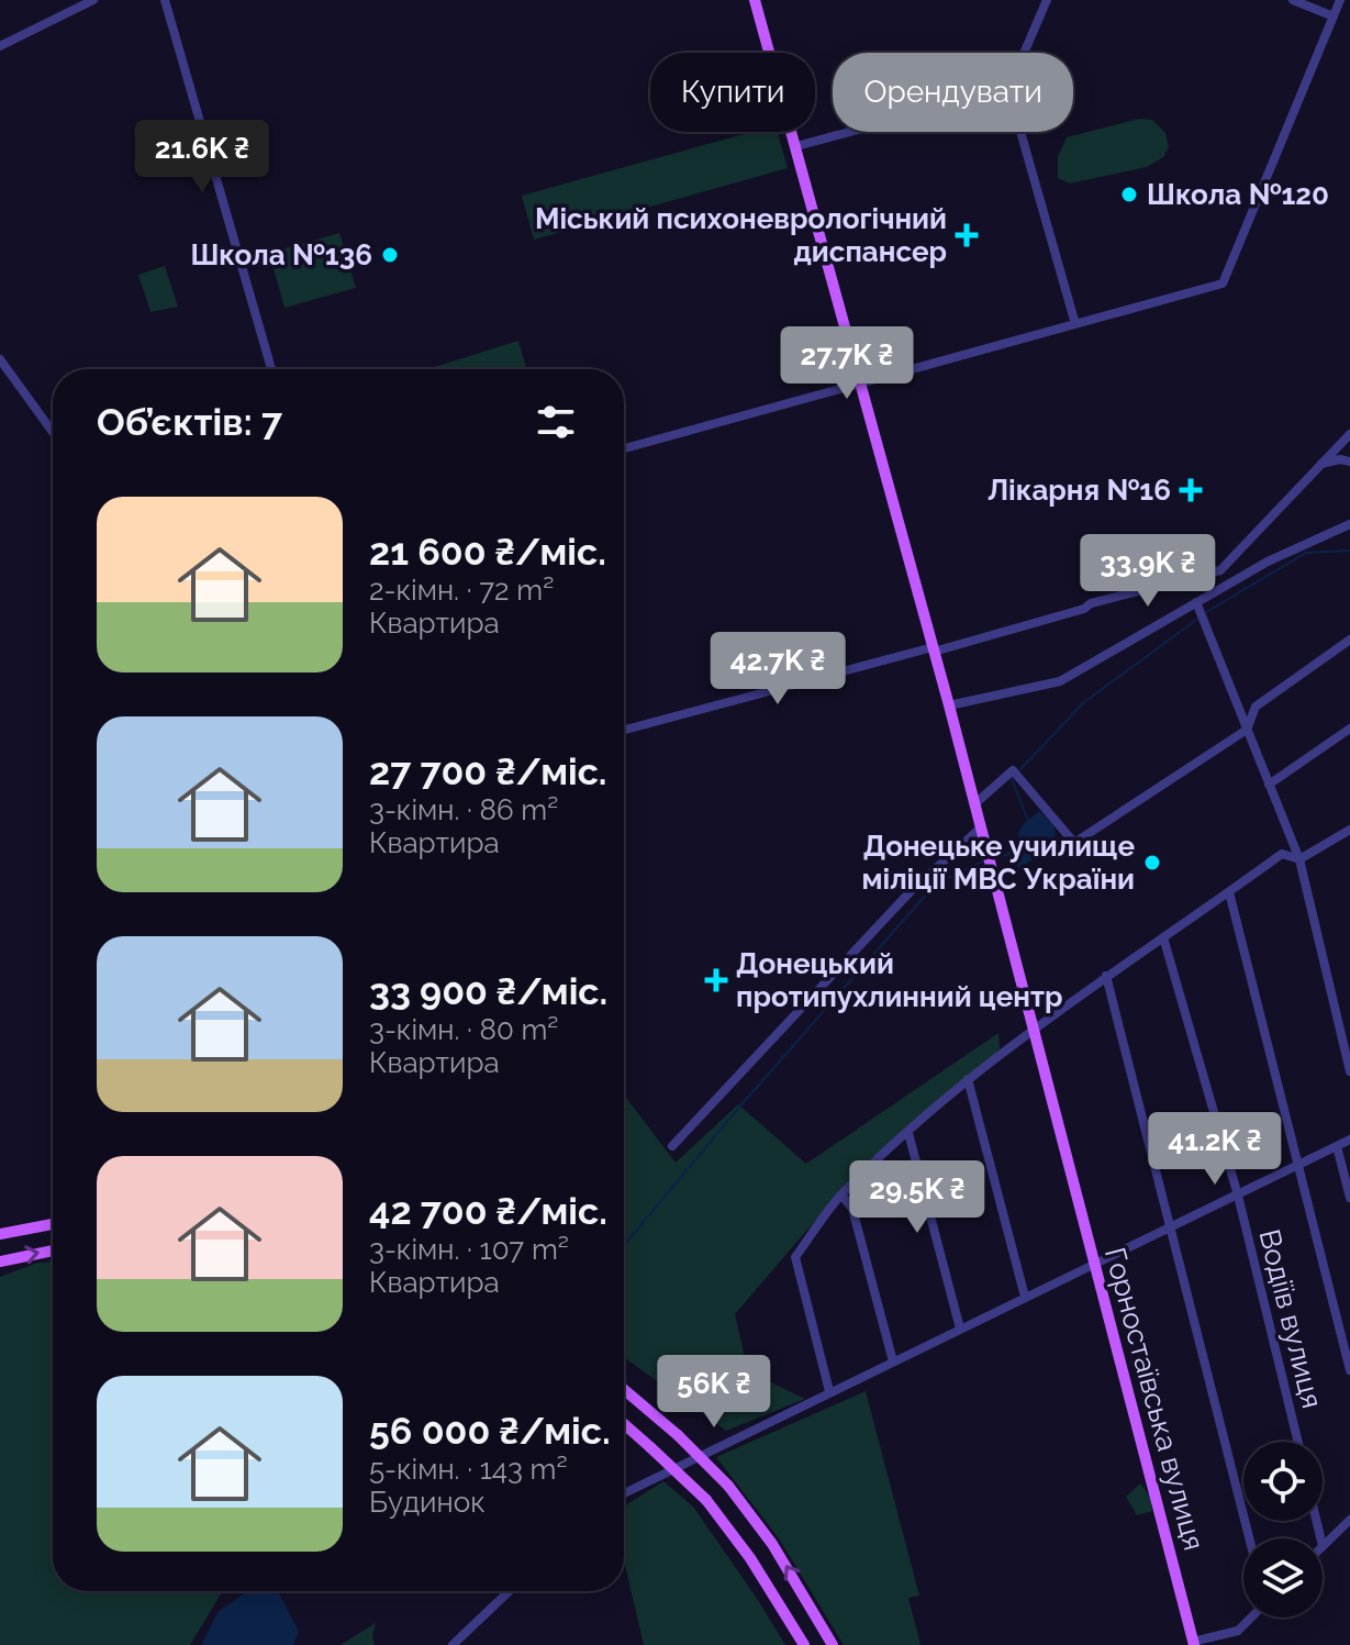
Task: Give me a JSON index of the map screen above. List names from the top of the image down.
{
  "streets": {
    "main road": ["Горностаївська вулиця"],
    "street": ["Водіїв вулиця"]
  },
  "places": {
    "other": ["Школа №120", "Школа №136", "Донецьке училище міліції МВС України"],
    "health": ["Міський психоневрологічний диспансер", "Лікарня №16", "Донецький протипухлинний центр"]
  },
  "page": {
    "chip": ["Купити", "Орендувати"],
    "price": [
      "21.6K ₴",
      "27.7K ₴",
      "33.9K ₴",
      "42.7K ₴",
      "41.2K ₴",
      "29.5K ₴",
      "56K ₴"
    ],
    "heading": "Об’єктів: 7",
    "list": [
      {
        "name": "21 600 ₴/міс.",
        "note": "2-кімн. · 72 m² · Квартира"
      },
      {
        "name": "27 700 ₴/міс.",
        "note": "3-кімн. · 86 m² · Квартира"
      },
      {
        "name": "33 900 ₴/міс.",
        "note": "3-кімн. · 80 m² · Квартира"
      },
      {
        "name": "42 700 ₴/міс.",
        "note": "3-кімн. · 107 m² · Квартира"
      },
      {
        "name": "56 000 ₴/міс.",
        "note": "5-кімн. · 143 m² · Будинок"
      }
    ]
  }
}
